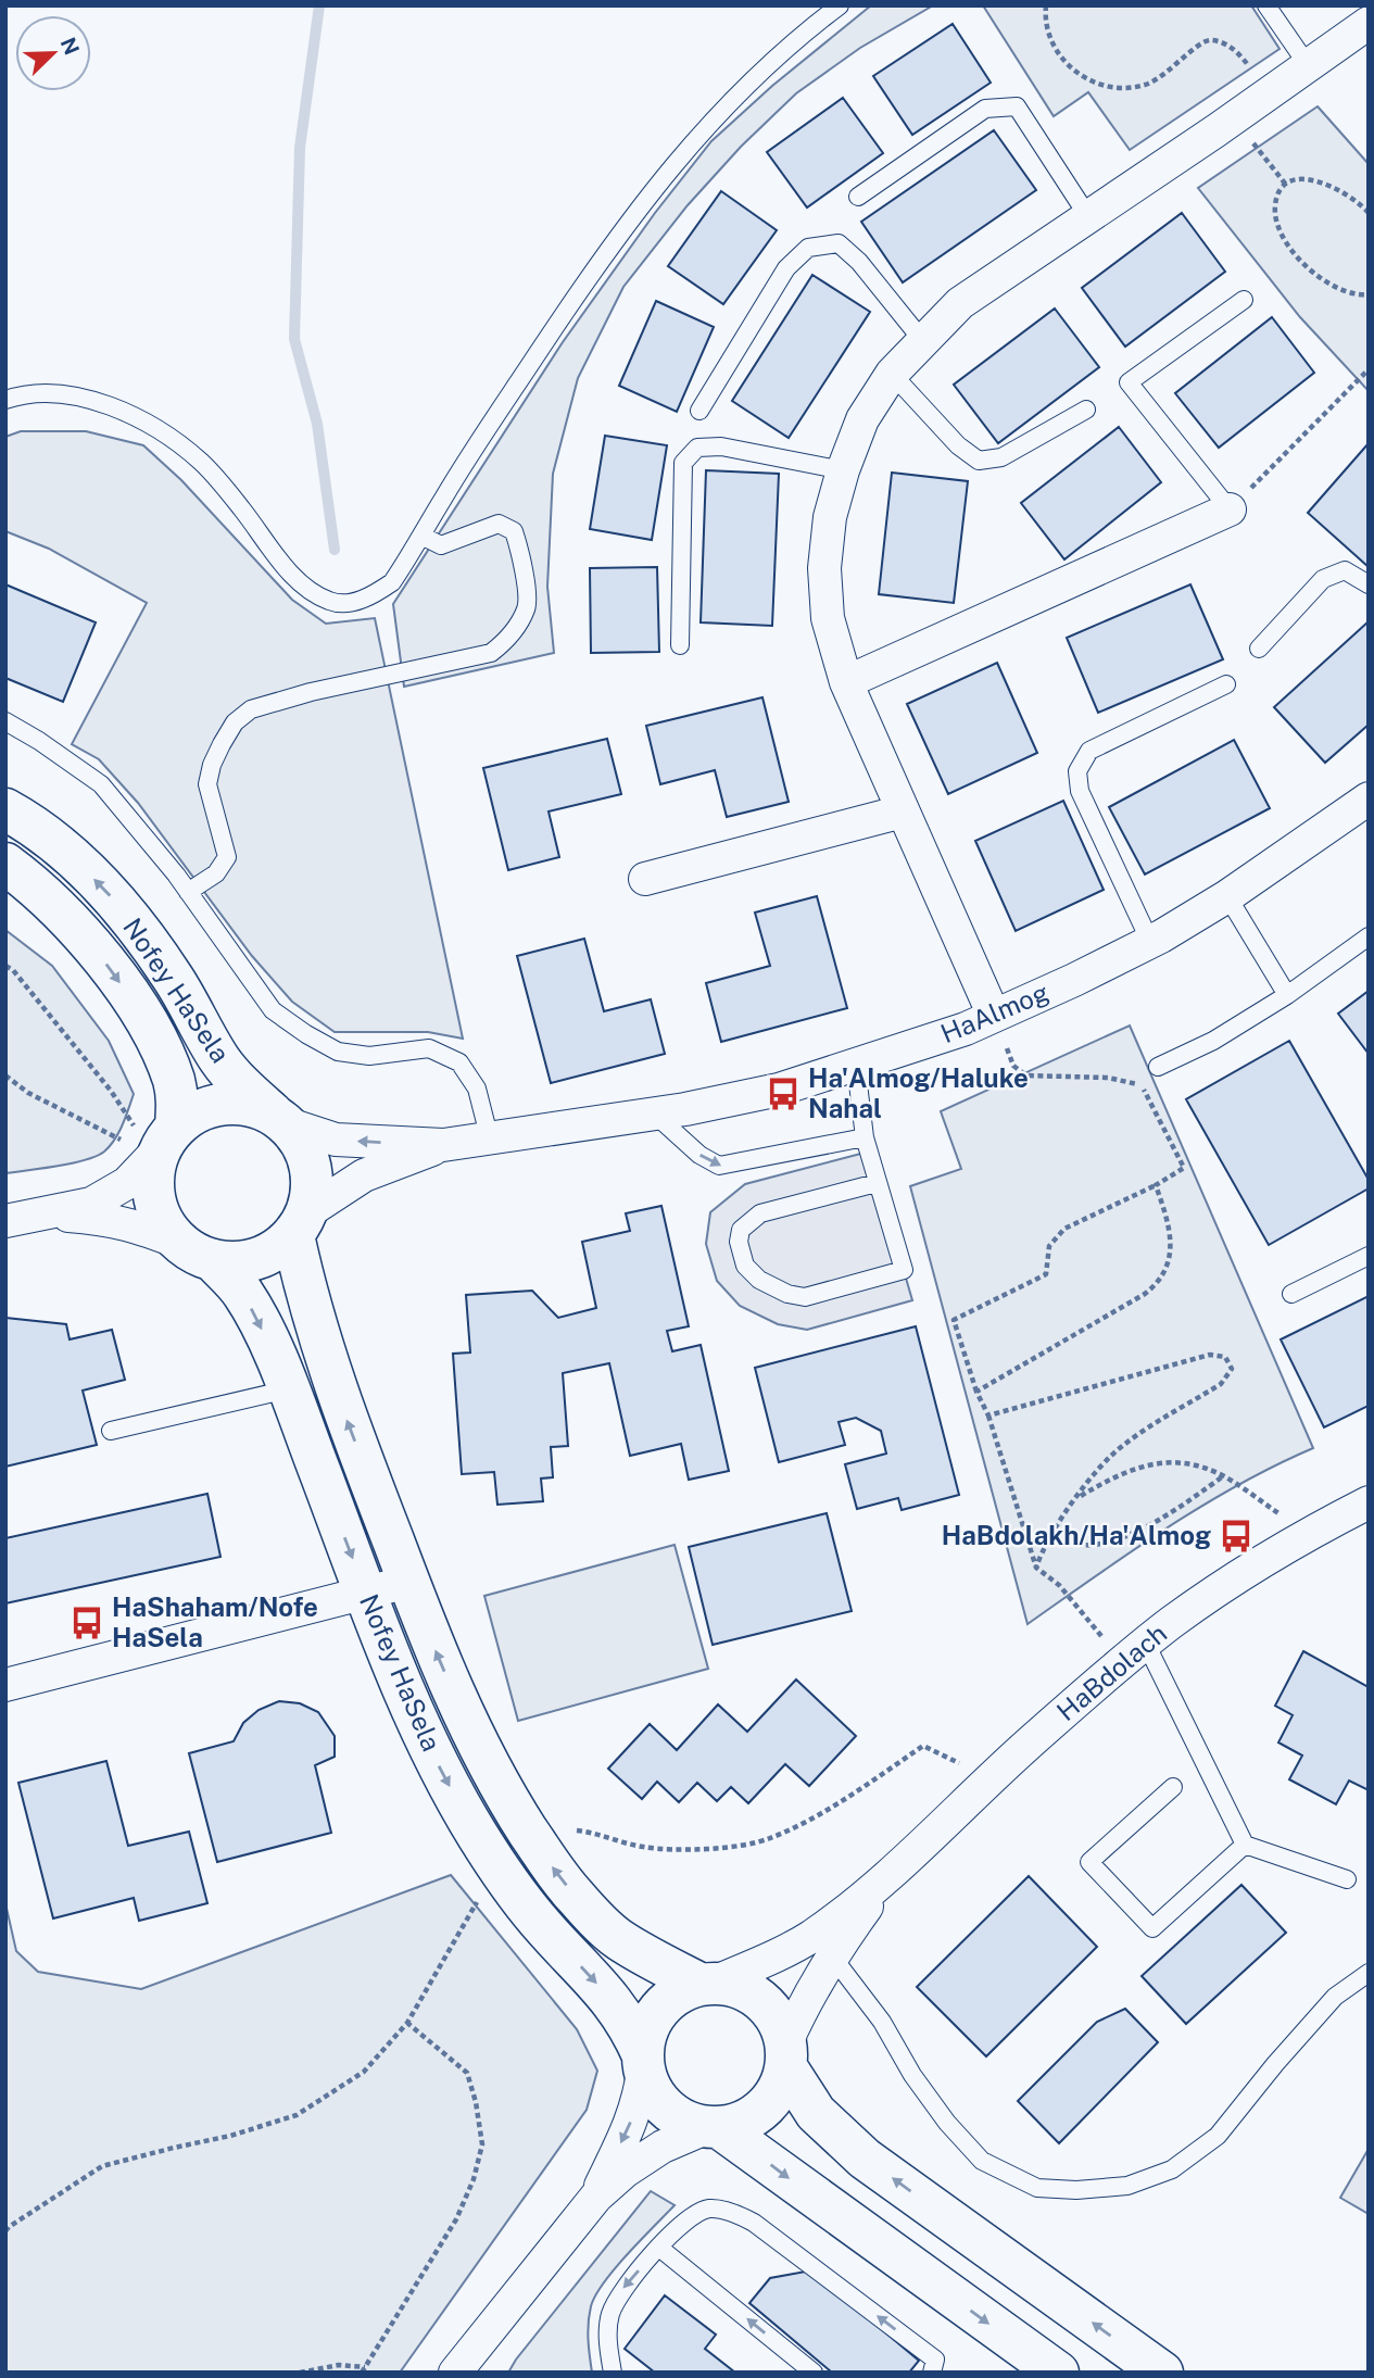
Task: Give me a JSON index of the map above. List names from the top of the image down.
{
  "streets": {
    "street": ["Nofey HaSela", "HaAlmog", "HaBdolach"]
  },
  "crossings": [
    ["Nofey HaSela", "HaAlmog"],
    ["Nofey HaSela", "HaBdolach"]
  ],
  "places": {
    "bus stop": ["Ha'Almog/Haluke Nahal", "HaBdolakh/Ha'Almog", "HaShaham/Nofe HaSela"]
  },
  "north": "top right"
}
